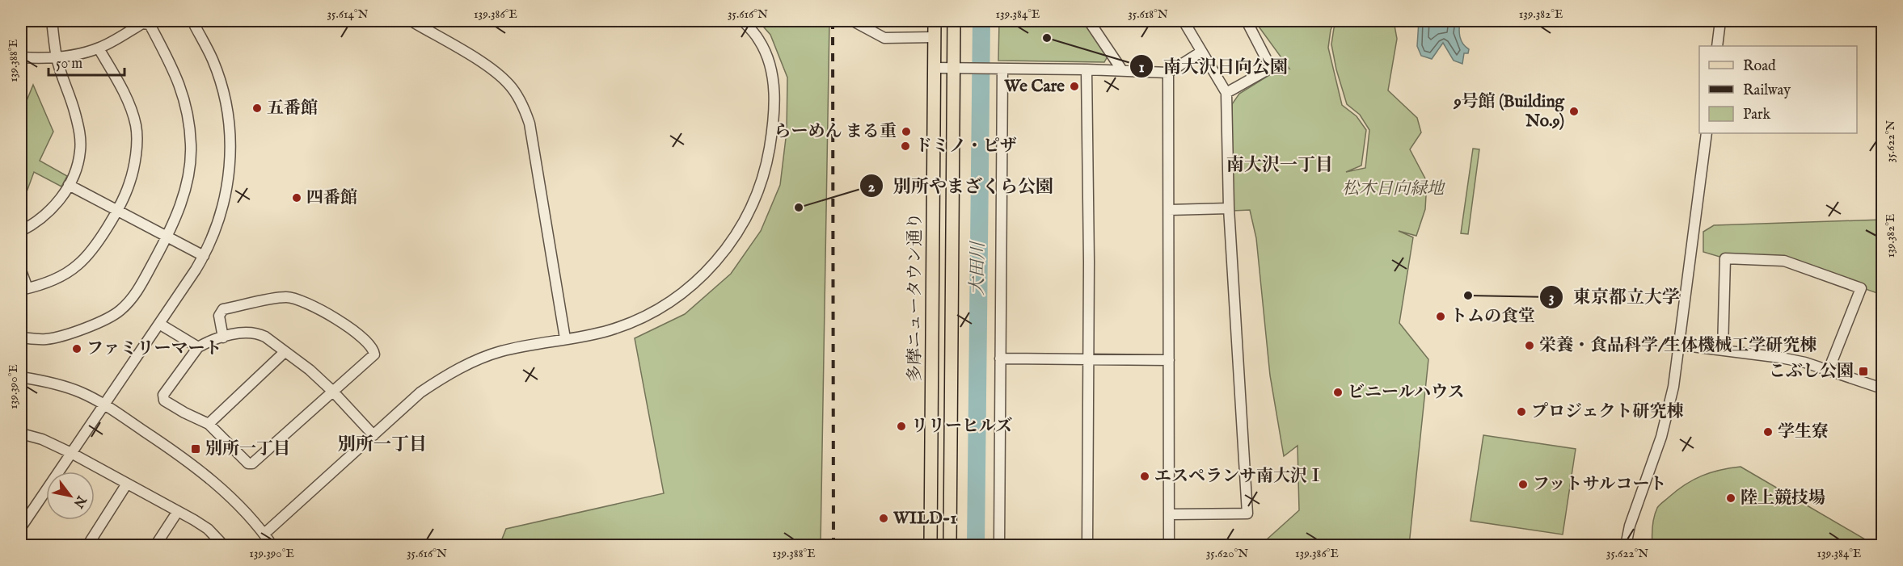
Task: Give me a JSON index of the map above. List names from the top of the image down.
{
  "streets": {
    "main road": ["多摩ニュータウン通り"]
  },
  "districts": ["南大沢一丁目", "別所一丁目"],
  "water": ["大田川"],
  "parks": ["松木日向緑地"],
  "places": {
    "other": [
      "南大沢日向公園",
      "We Care",
      "五番館",
      "9号館 (Building No.9)",
      "らーめん まる重",
      "ドミノ・ピザ",
      "四番館",
      "別所やまざくら公園",
      "東京都立大学",
      "トムの食堂",
      "栄養・食品科学/生体機械工学研究棟",
      "ファミリーマート",
      "ビニールハウス",
      "プロジェクト研究棟",
      "リリーヒルズ",
      "学生寮",
      "エスペランサ南大沢Ⅰ",
      "フットサルコート",
      "陸上競技場",
      "WILD-1"
    ],
    "transit": ["こぶし公園", "別所一丁目"]
  },
  "legend": ["Road", "Railway", "Park"],
  "scale_bar": "50 m",
  "north": "bottom right",
  "coordinates": [
    "35.614°N",
    "139.386°E",
    "35.616°N",
    "139.384°E",
    "35.618°N",
    "139.382°E",
    "139.388°E",
    "35.622°N",
    "139.390°E",
    "35.620°N"
  ]
}
